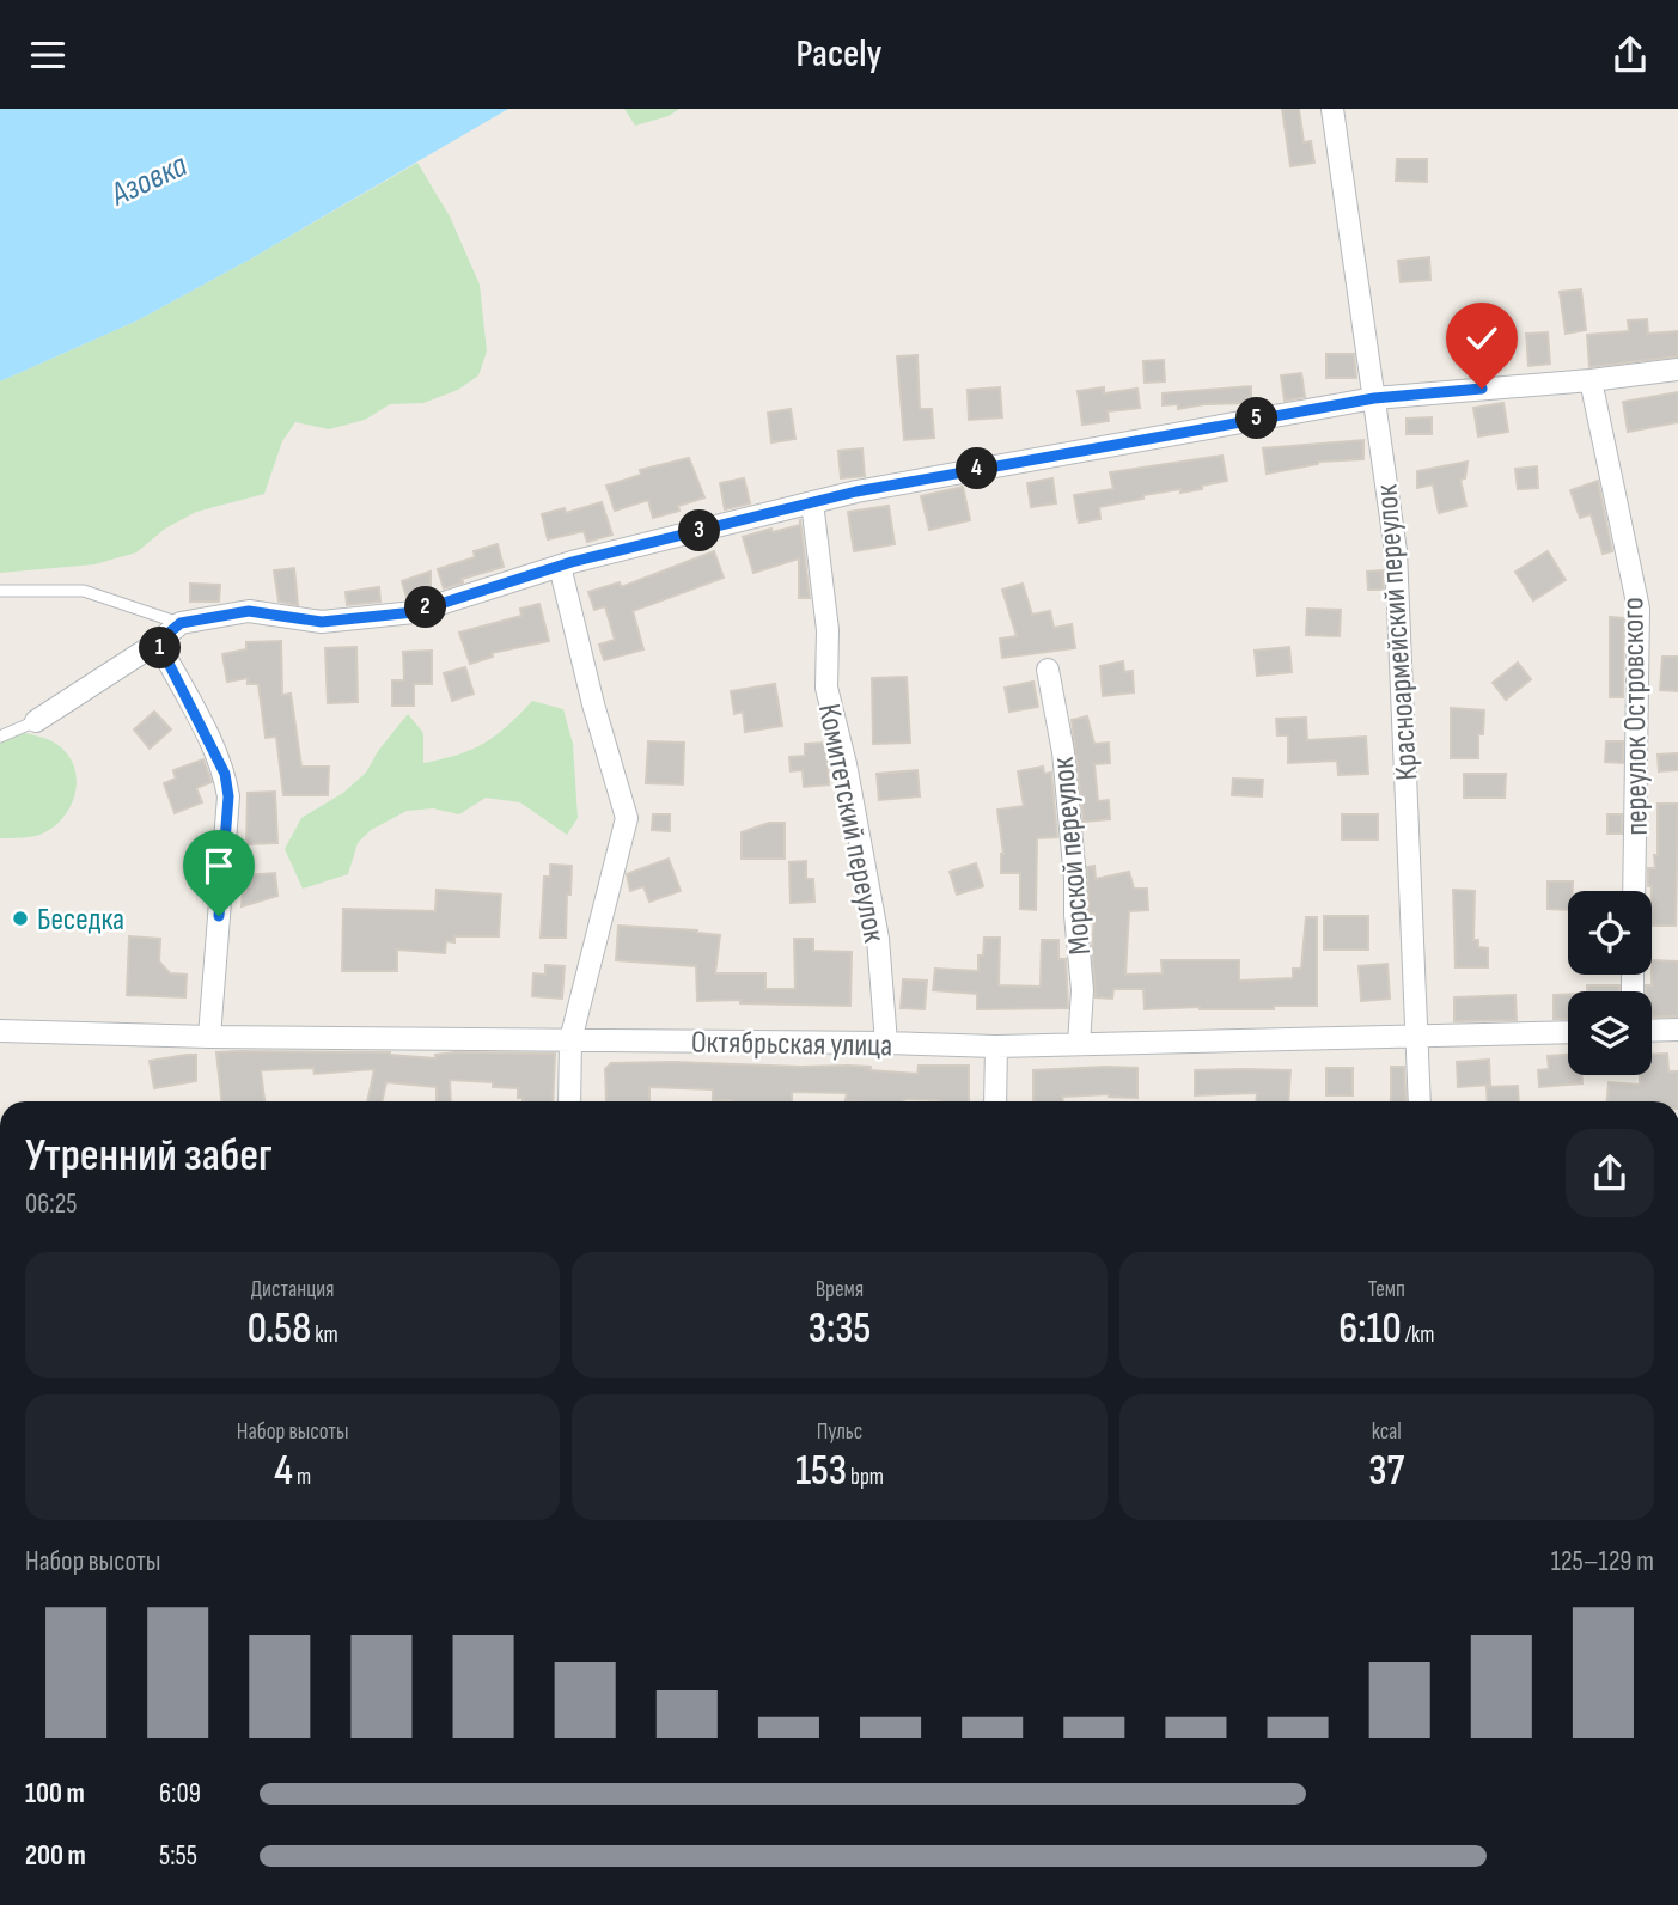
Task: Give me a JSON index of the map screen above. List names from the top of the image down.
{
  "streets": {
    "street": [
      "Красноармейский переулок",
      "переулок Островского",
      "Комитетский переулок",
      "Морской переулок",
      "Октябрьская улица"
    ]
  },
  "crossings": [
    ["Красноармейский переулок", "Октябрьская улица"],
    ["Комитетский переулок", "Октябрьская улица"],
    ["Морской переулок", "Октябрьская улица"]
  ],
  "water": ["Азовка"],
  "places": ["Беседка"],
  "page": {
    "header": "Pacely",
    "pins": [
      "5",
      "4",
      "3",
      "2",
      "1"
    ],
    "heading": ["Утренний забег", "06:25"],
    "stats": [
      ["Дистанция", "0.58 km"],
      ["Время", "3:35"],
      ["Темп", "6:10 /km"],
      ["Набор высоты", "4 m"],
      ["Пульс", "153 bpm"],
      ["kcal", "37"]
    ],
    "chart": ["Набор высоты", "125–129 m"],
    "list": [
      {
        "name": "100 m",
        "note": "6:09"
      },
      {
        "name": "200 m",
        "note": "5:55"
      }
    ]
  }
}
